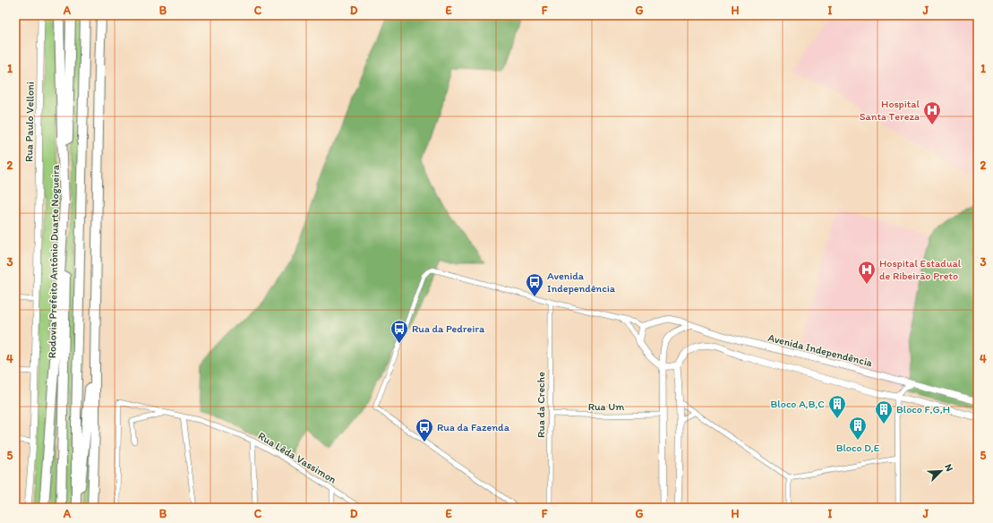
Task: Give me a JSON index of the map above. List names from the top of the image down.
{
  "streets": {
    "highway": ["Rodovia Prefeito Antônio Duarte Nogueira"],
    "main road": ["Rua Paulo Velloni", "Avenida Independência"],
    "street": ["Rua da Creche", "Rua Um", "Rua Lêda Vassimon"]
  },
  "crossings": [
    ["Rua da Creche", "Rua Um"]
  ],
  "places": {
    "hospital": ["Hospital Santa Tereza", "Hospital Estadual de Ribeirão Preto"],
    "bus stop": ["Avenida Independência", "Rua da Pedreira", "Rua da Fazenda"],
    "building": ["Bloco A,B,C", "Bloco F,G,H", "Bloco D,E"]
  },
  "north": "top right",
  "grid": {
    "columns": [
      "A",
      "B",
      "C",
      "D",
      "E",
      "F",
      "G",
      "H",
      "I",
      "J"
    ],
    "rows": [
      "1",
      "2",
      "3",
      "4",
      "5"
    ]
  }
}
